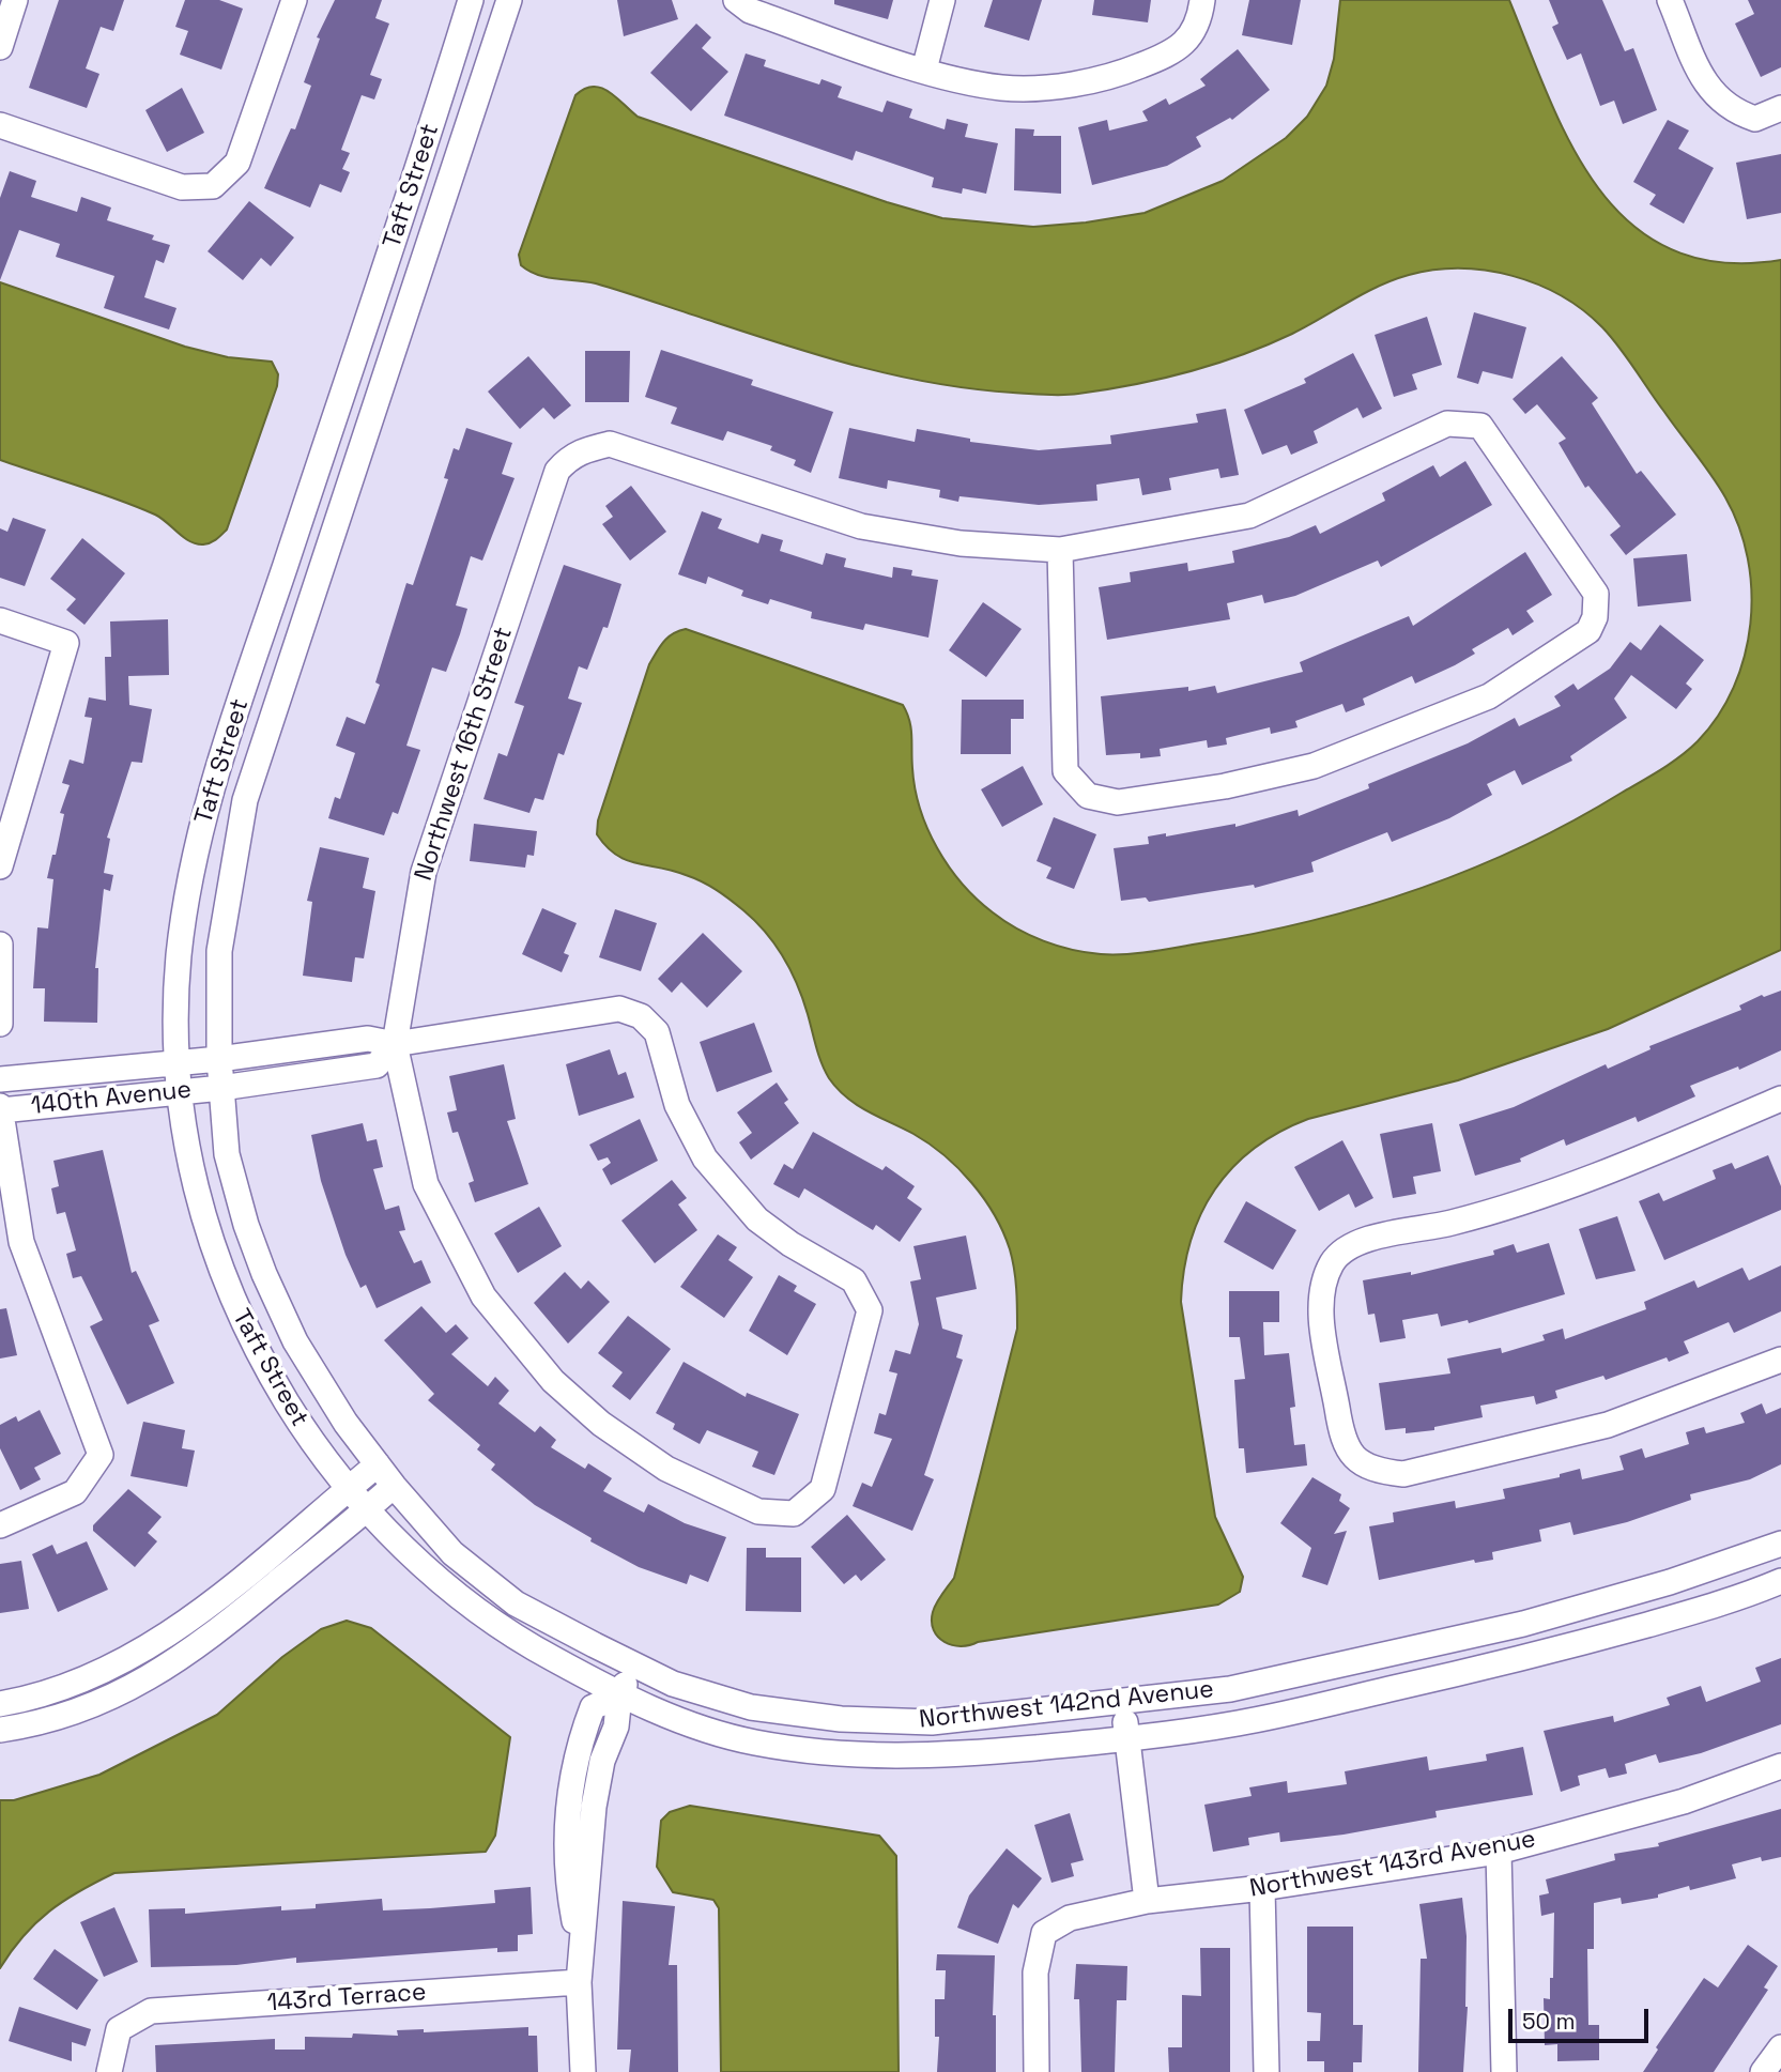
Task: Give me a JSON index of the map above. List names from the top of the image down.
{
  "streets": {
    "street": [
      "Taft Street",
      "Northwest 16th Street",
      "140th Avenue",
      "Northwest 142nd Avenue",
      "Northwest 143rd Avenue",
      "143rd Terrace"
    ]
  },
  "crossings": [
    ["Taft Street", "140th Avenue"],
    ["Taft Street", "Northwest 142nd Avenue"],
    ["Northwest 16th Street", "140th Avenue"]
  ],
  "scale_bar": "50 m"
}
